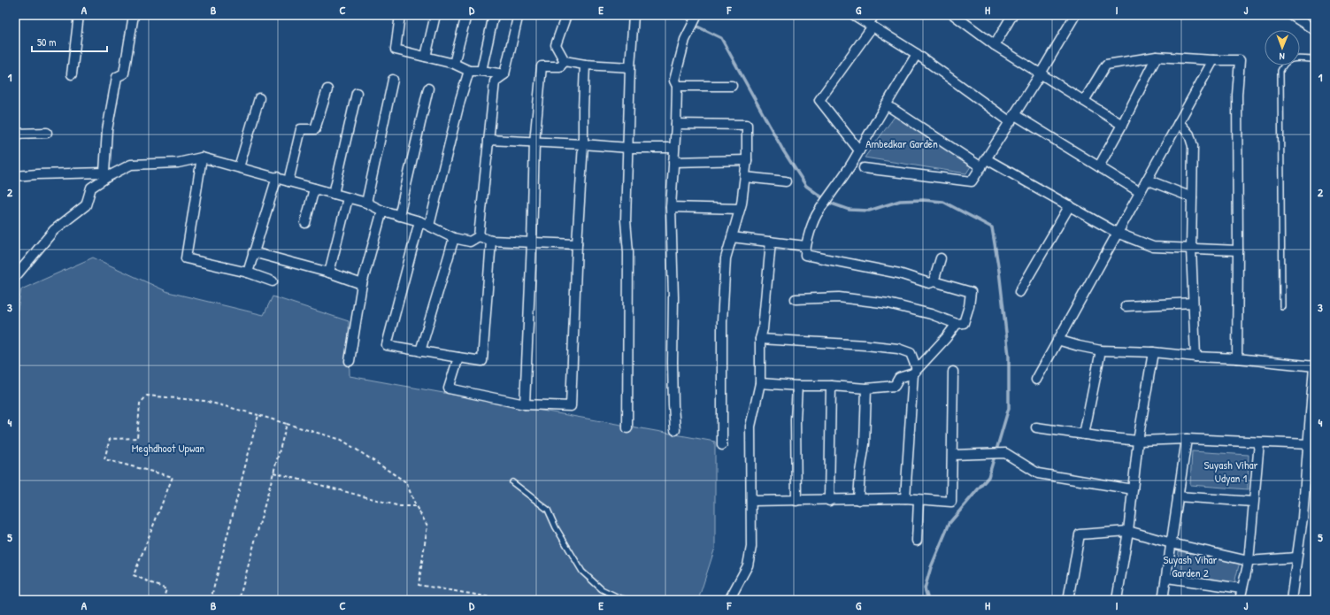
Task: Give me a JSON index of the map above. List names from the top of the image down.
{
  "parks": [
    "Ambedkar Garden",
    "Meghdhoot Upwan",
    "Suyash Vihar Udyan 1",
    "Suyash Vihar Garden 2"
  ],
  "scale_bar": "50 m",
  "north": "bottom",
  "grid": {
    "columns": [
      "A",
      "B",
      "C",
      "D",
      "E",
      "F",
      "G",
      "H",
      "I",
      "J"
    ],
    "rows": [
      "1",
      "2",
      "3",
      "4",
      "5"
    ]
  }
}
